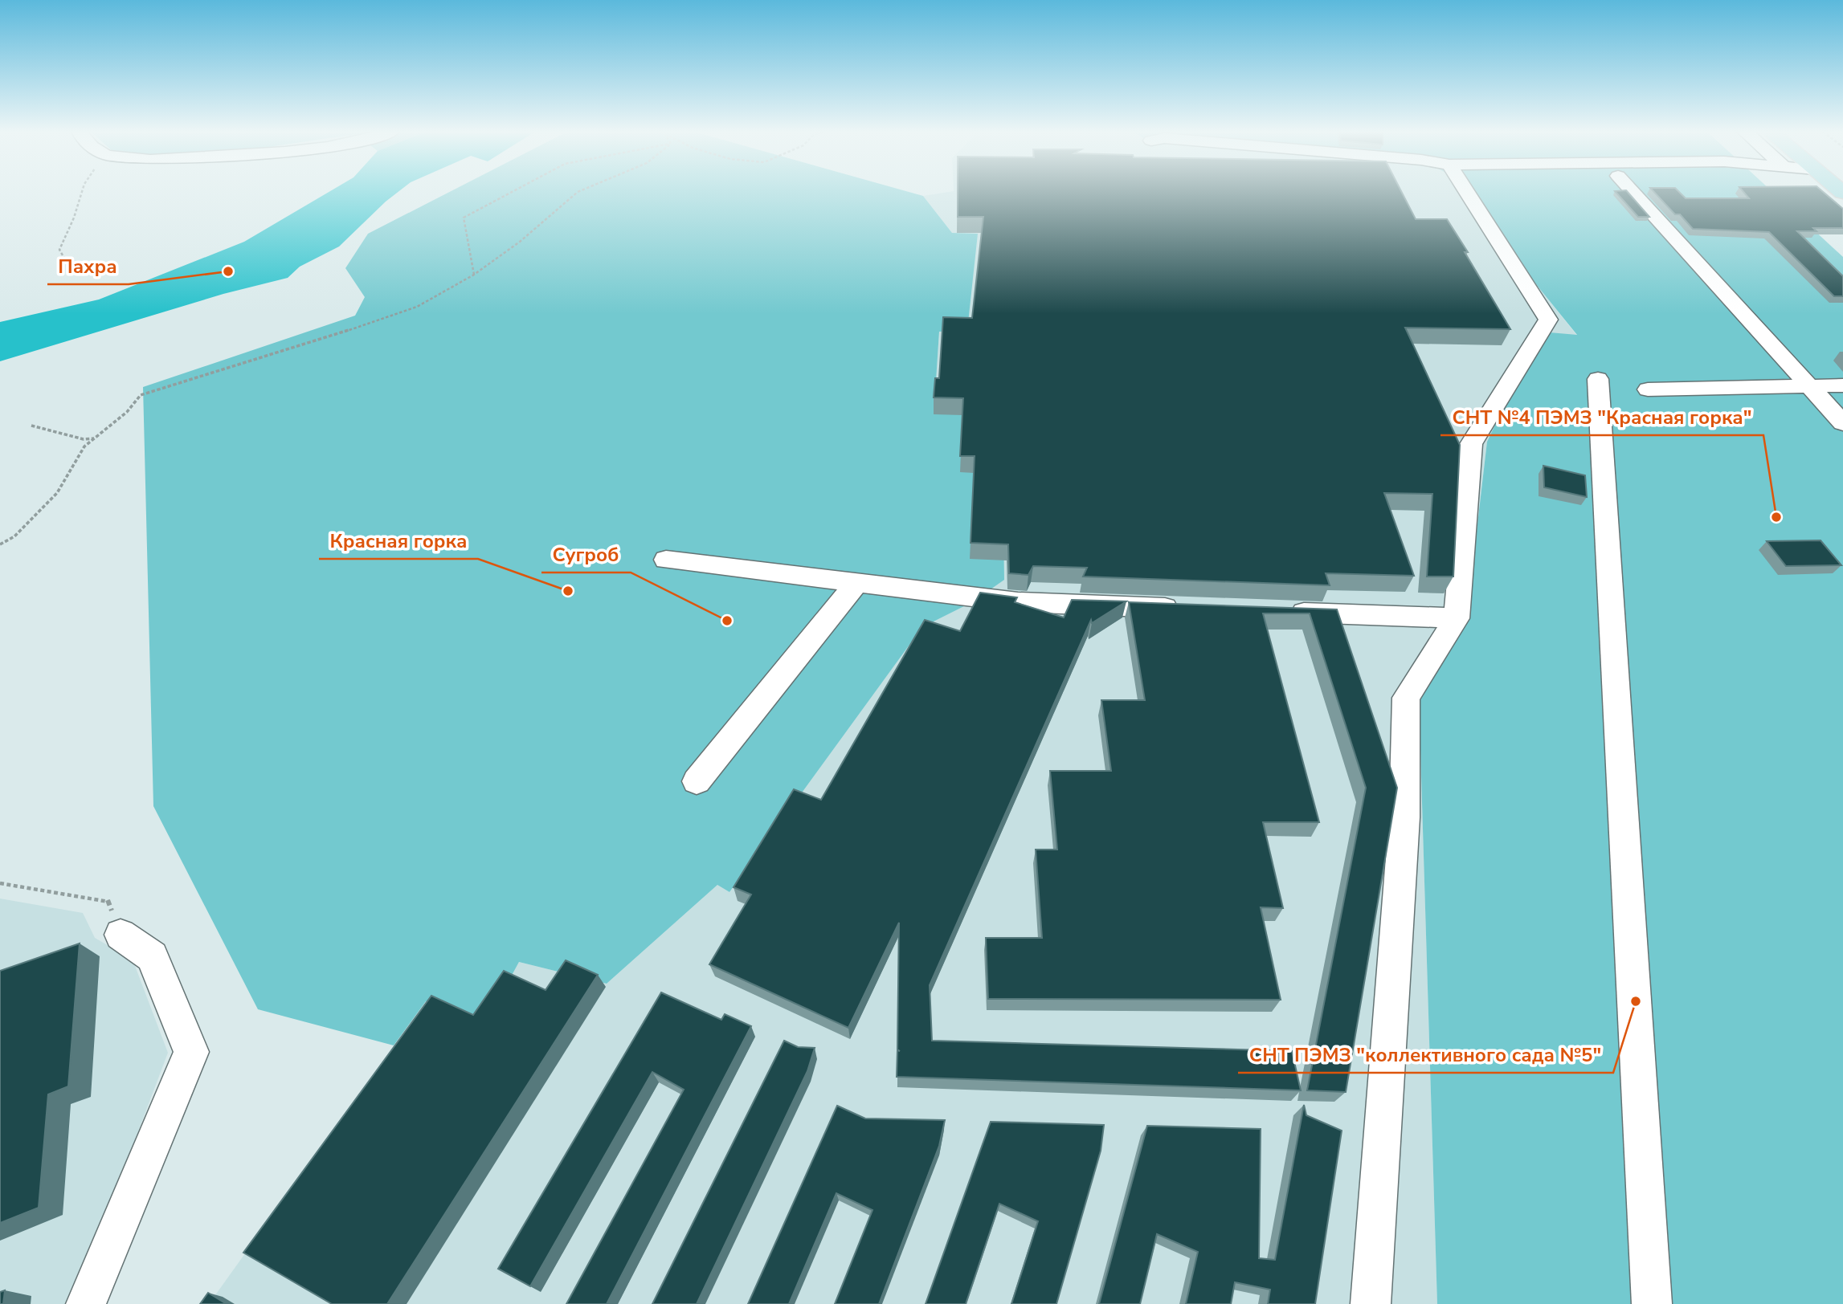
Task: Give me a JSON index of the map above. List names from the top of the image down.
{
  "places": [
    "Пахра",
    "СНТ №4 ПЭМЗ \"Красная горка\"",
    "Красная горка",
    "Сугроб",
    "СНТ ПЭМЗ \"коллективного сада №5\""
  ]
}
